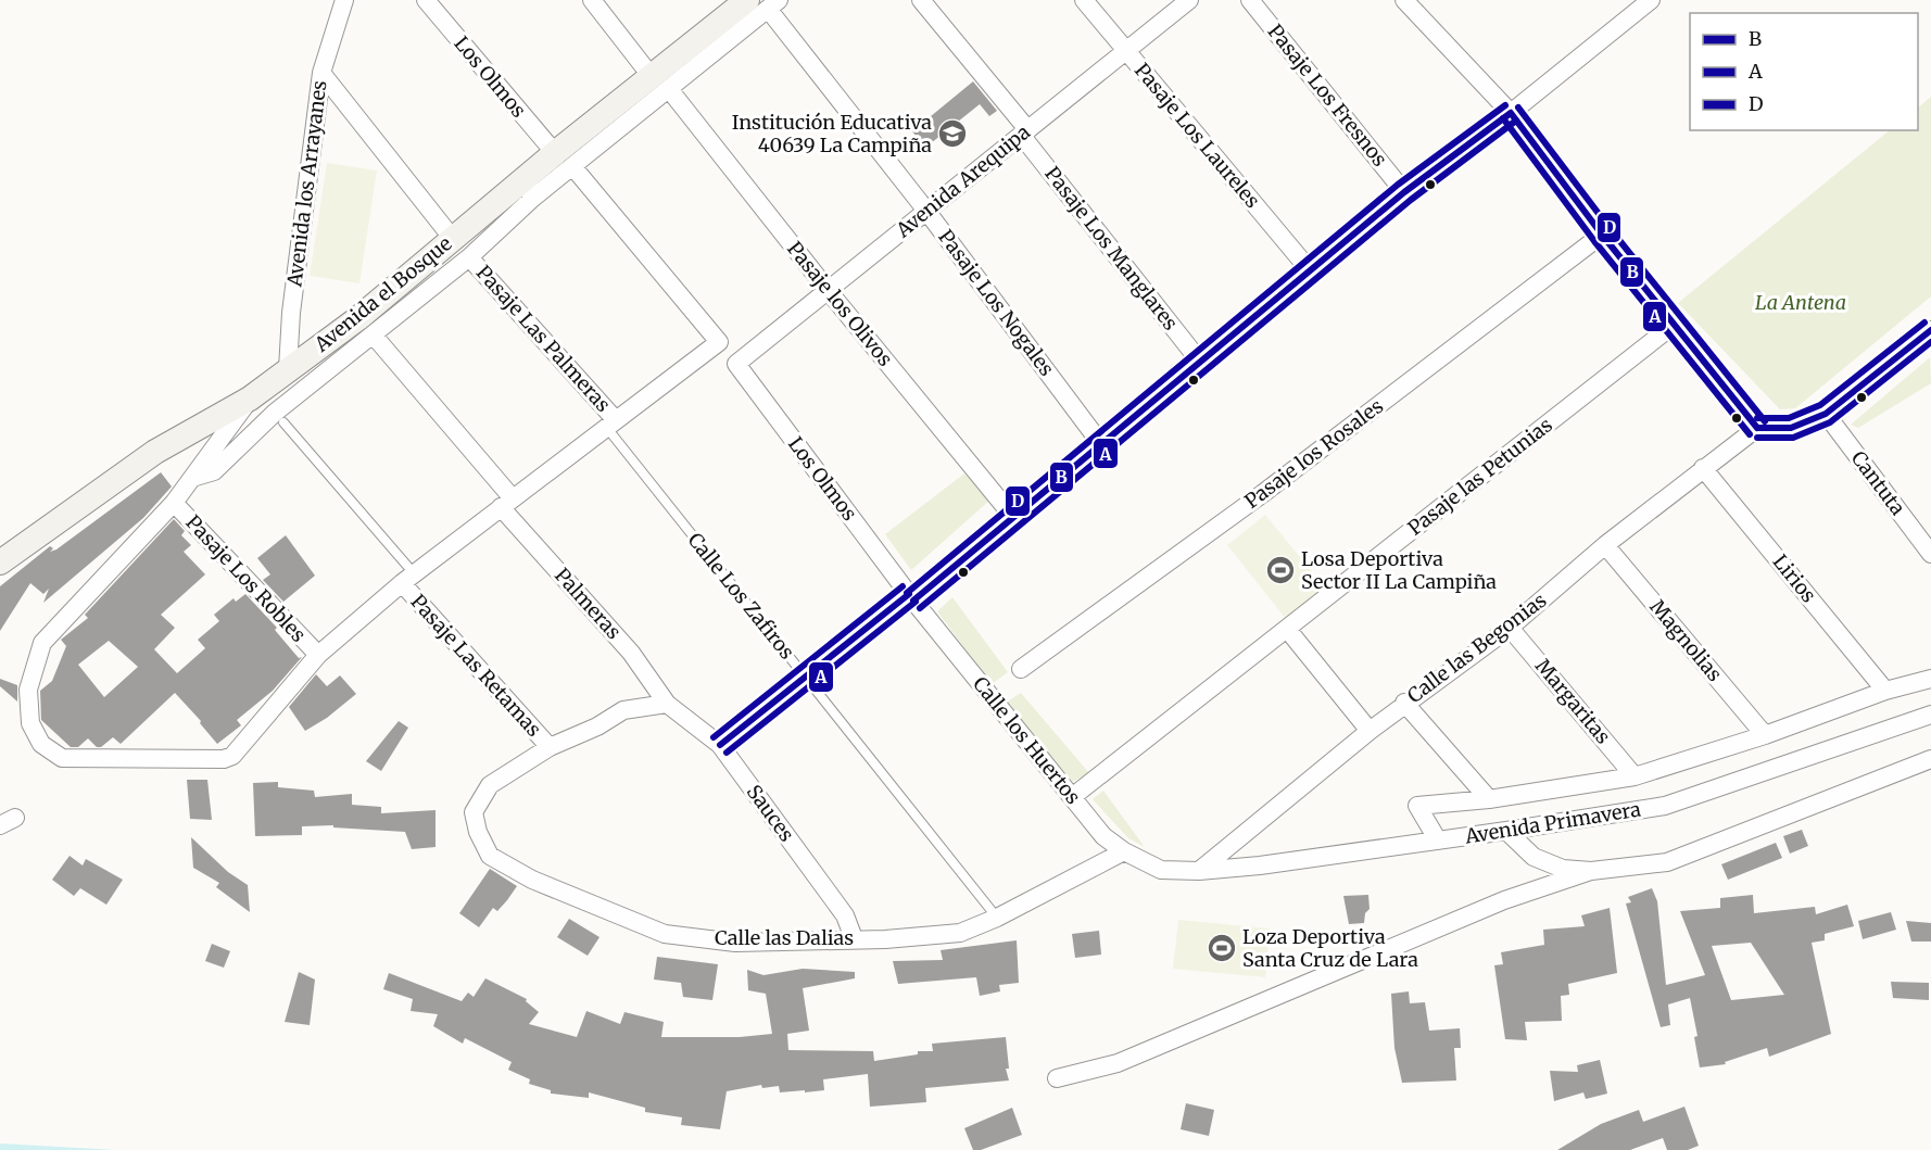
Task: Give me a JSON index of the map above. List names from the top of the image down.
{
  "streets": {
    "street": [
      "Los Olmos",
      "Pasaje Los Fresnos",
      "Pasaje Los Laureles",
      "Avenida Arequipa",
      "Avenida los Arrayanes",
      "Pasaje Los Manglares",
      "Avenida el Bosque",
      "Pasaje Los Nogales",
      "Pasaje los Olivos",
      "Pasaje Las Palmeras",
      "Pasaje los Rosales",
      "Pasaje las Petunias",
      "Cantuta",
      "Pasaje Los Robles",
      "Lirios",
      "Palmeras",
      "Magnolias",
      "Calle las Begonias",
      "Pasaje Las Retamas",
      "Margaritas",
      "Calle los Huertos",
      "Sauces",
      "Avenida Primavera",
      "Calle las Dalias"
    ],
    "lane": ["Calle Los Zafiros"]
  },
  "crossings": [
    ["Los Olmos", "Avenida Arequipa"],
    ["Los Olmos", "Avenida el Bosque"],
    ["Los Olmos", "Pasaje Las Palmeras"],
    ["Los Olmos", "Calle Los Zafiros"],
    ["Los Olmos", "Calle los Huertos"],
    ["Pasaje Los Laureles", "Avenida Arequipa"],
    ["Avenida Arequipa", "Pasaje Los Manglares"],
    ["Avenida Arequipa", "Pasaje Los Nogales"],
    ["Avenida Arequipa", "Pasaje los Olivos"],
    ["Avenida los Arrayanes", "Avenida el Bosque"],
    ["Avenida el Bosque", "Pasaje Los Nogales"],
    ["Avenida el Bosque", "Pasaje los Olivos"],
    ["Pasaje Las Palmeras", "Calle Los Zafiros"],
    ["Pasaje las Petunias", "Calle los Huertos"],
    ["Lirios", "Calle las Begonias"],
    ["Calle Los Zafiros", "Calle las Dalias"],
    ["Palmeras", "Sauces"],
    ["Magnolias", "Calle las Begonias"],
    ["Calle las Begonias", "Margaritas"],
    ["Calle las Begonias", "Avenida Primavera"],
    ["Pasaje Las Retamas", "Calle las Dalias"],
    ["Calle los Huertos", "Avenida Primavera"],
    ["Calle los Huertos", "Calle las Dalias"],
    ["Sauces", "Calle las Dalias"]
  ],
  "parks": ["La Antena"],
  "places": {
    "school or university": ["Institución Educativa 40639 La Campiña"],
    "sports": ["Losa Deportiva Sector II La Campiña", "Loza Deportiva Santa Cruz de Lara"]
  },
  "lines": ["transit line D", "transit line B", "transit line A"],
  "legend": ["B", "A", "D"]
}
